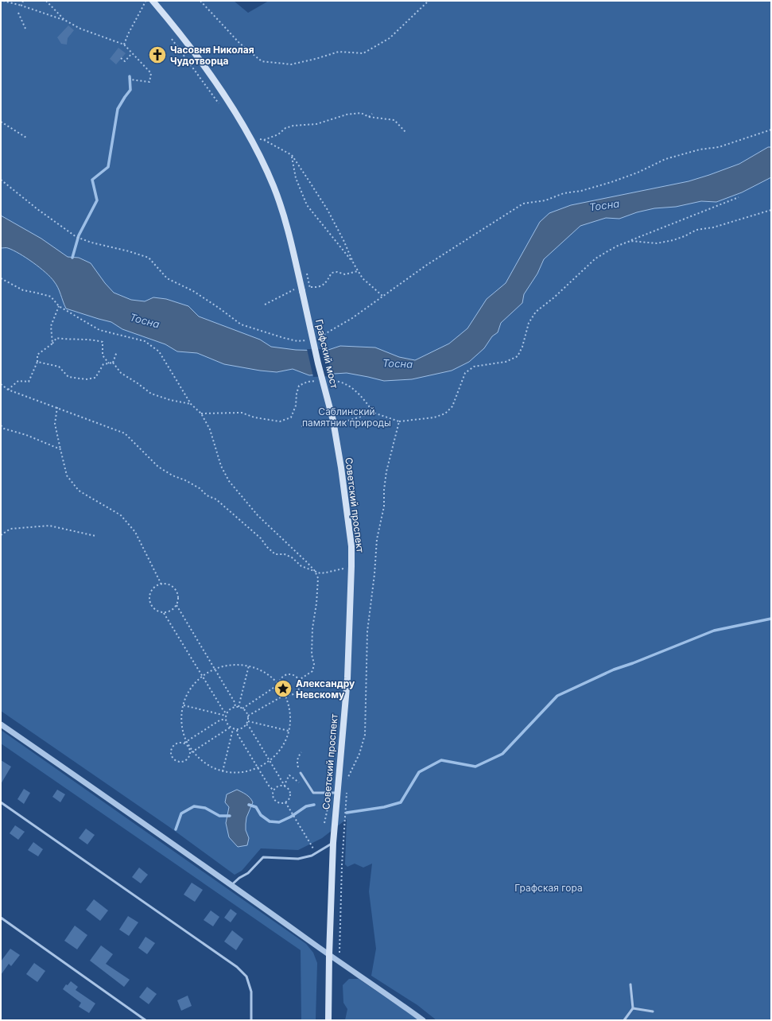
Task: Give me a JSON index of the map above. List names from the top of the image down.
{
  "streets": {
    "main road": ["Графский мост", "Советский проспект"]
  },
  "crossings": [
    ["Графский мост", "Советский проспект"]
  ],
  "water": ["Тосна"],
  "parks": ["Саблинский памятник природы", "Графская гора"],
  "places": {
    "church": ["Часовня Николая Чудотворца"],
    "place": ["Александру Невскому"]
  }
}
